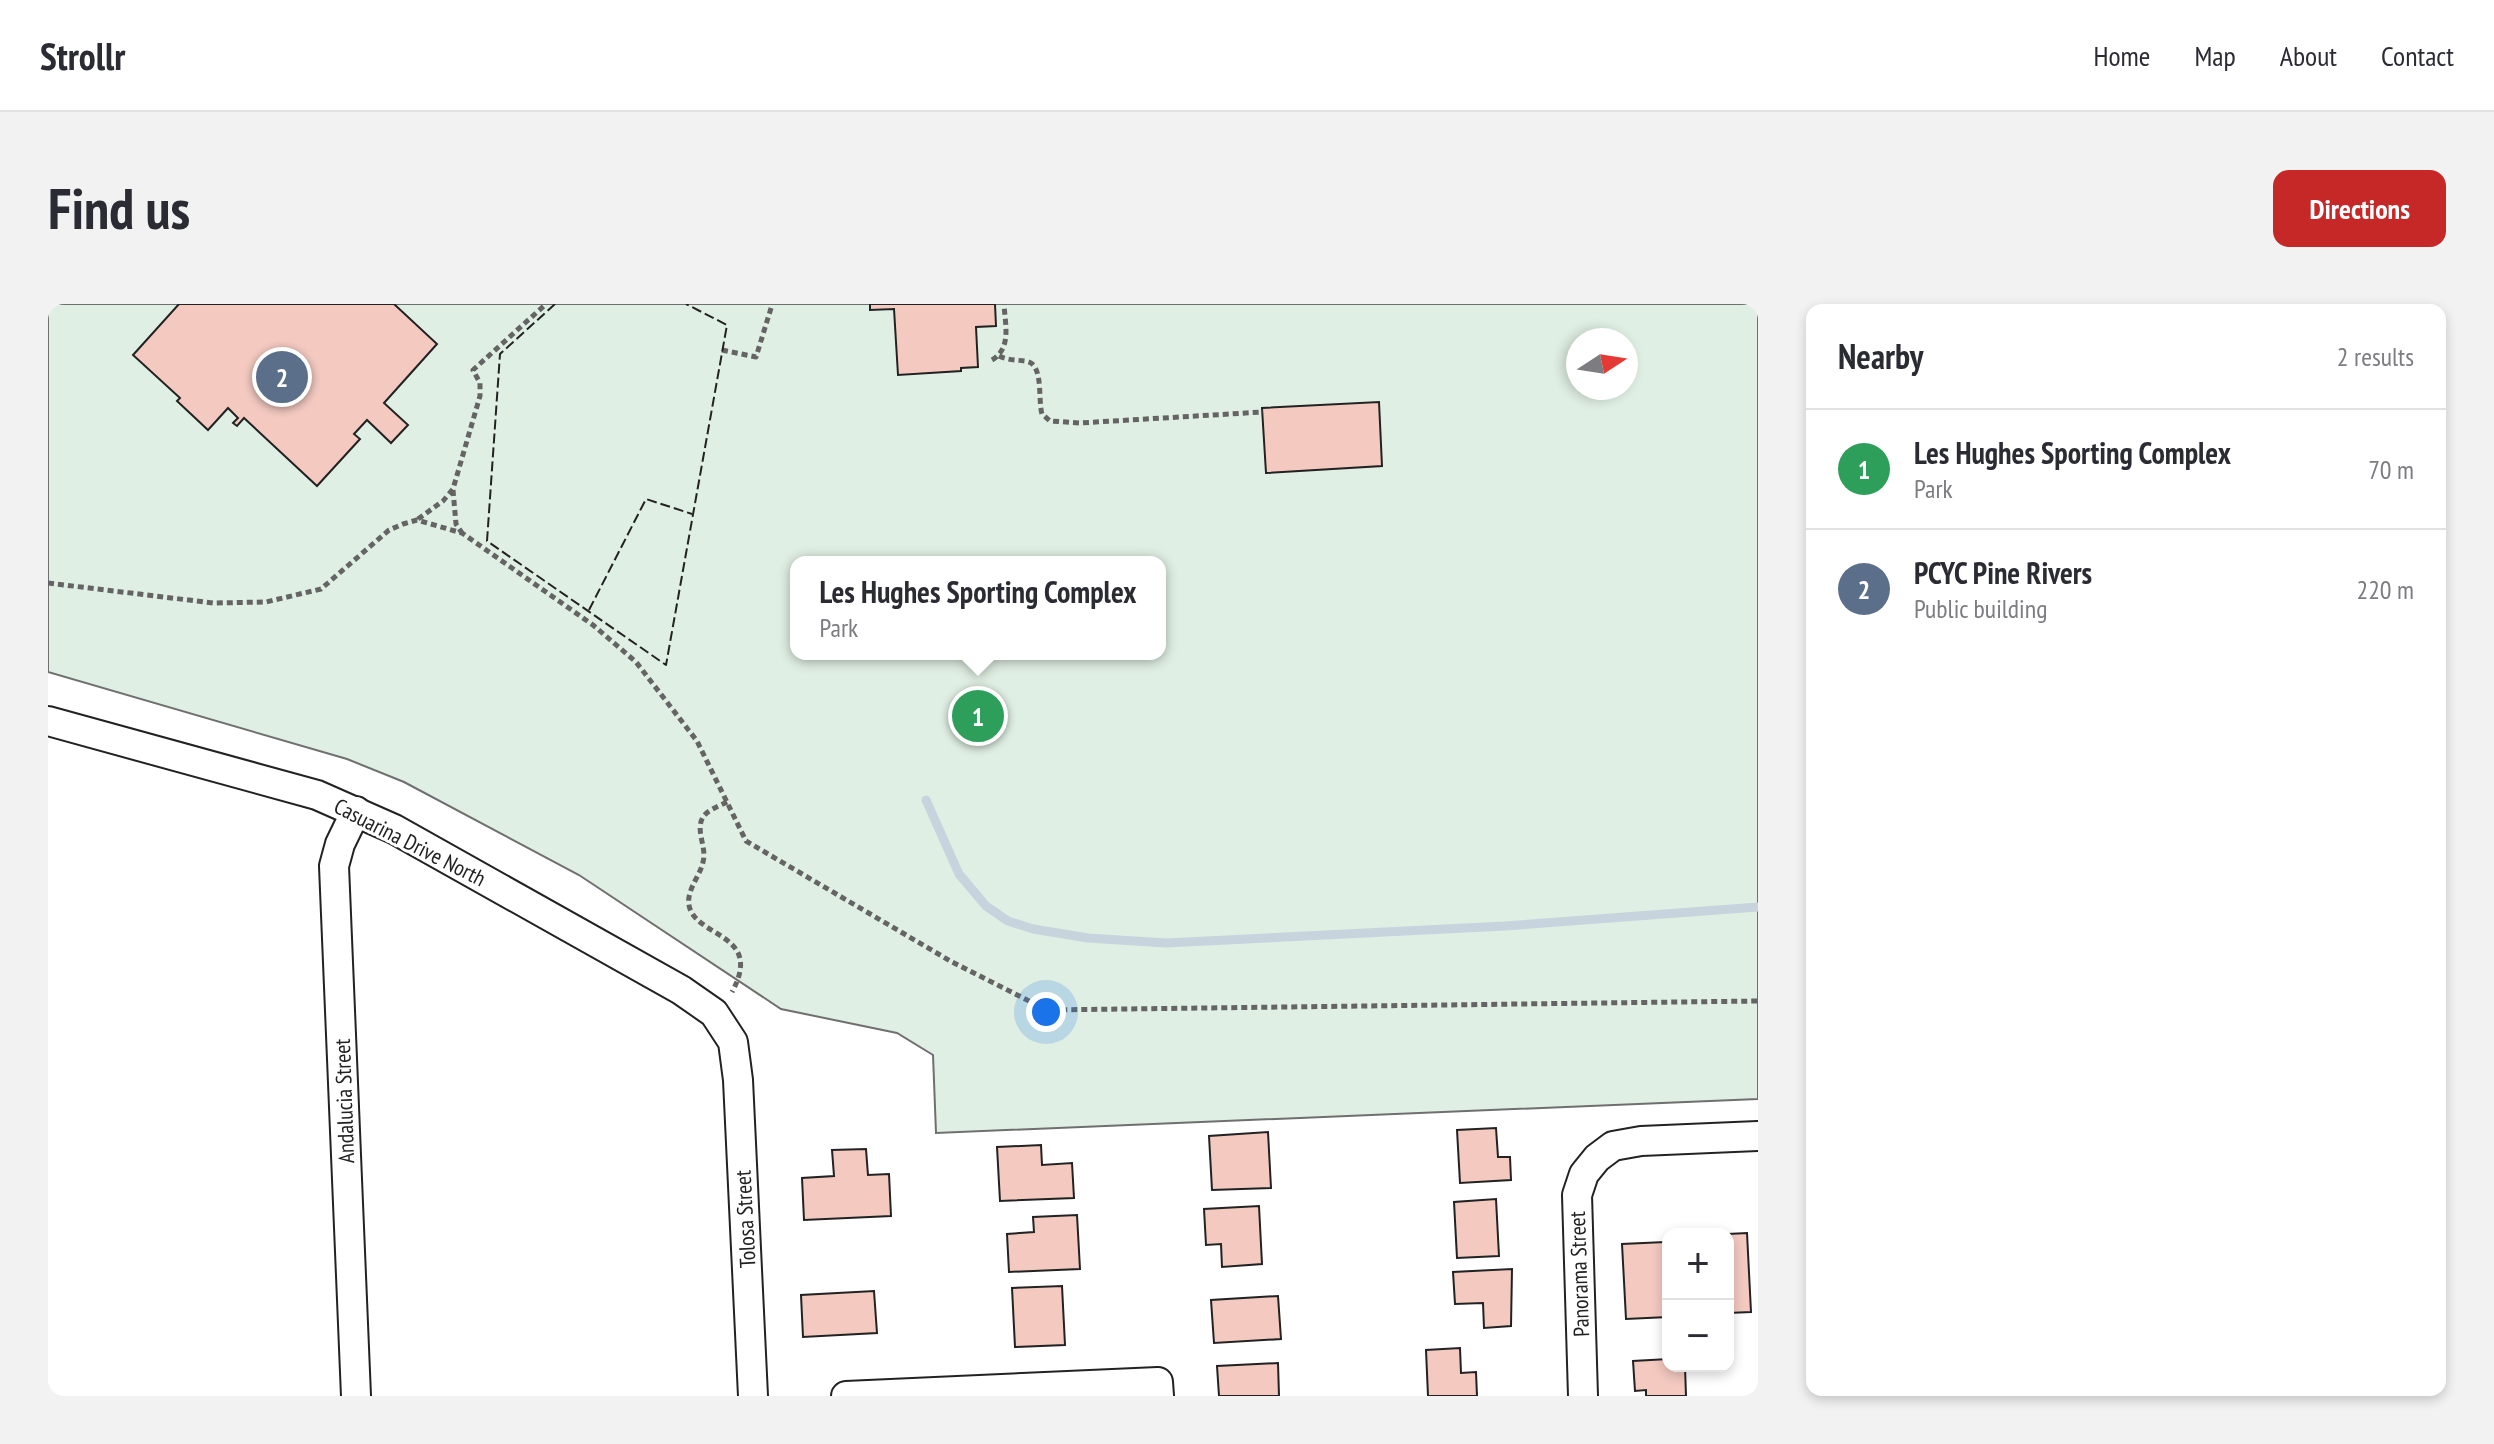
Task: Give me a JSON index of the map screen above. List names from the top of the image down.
{
  "streets": {
    "street": [
      "Casuarina Drive North",
      "Andalucia Street",
      "Tolosa Street",
      "Panorama Street"
    ]
  },
  "crossings": [
    ["Casuarina Drive North", "Andalucia Street"],
    ["Casuarina Drive North", "Tolosa Street"]
  ],
  "north": "right",
  "page": {
    "header": "Strollr",
    "nav": [
      "Home",
      "Map",
      "About",
      "Contact"
    ],
    "buttons": "Directions",
    "title": "Find us",
    "heading": ["Nearby", "2 results"],
    "pins": ["2", "1"],
    "list": [
      {
        "mark": "1",
        "name": "Les Hughes Sporting Complex",
        "note": "Park",
        "value": "70 m"
      },
      {
        "mark": "2",
        "name": "PCYC Pine Rivers",
        "note": "Public building",
        "value": "220 m"
      }
    ],
    "popup": ["Les Hughes Sporting Complex", "Park"],
    "map_buttons": ["+", "−"]
  }
}
